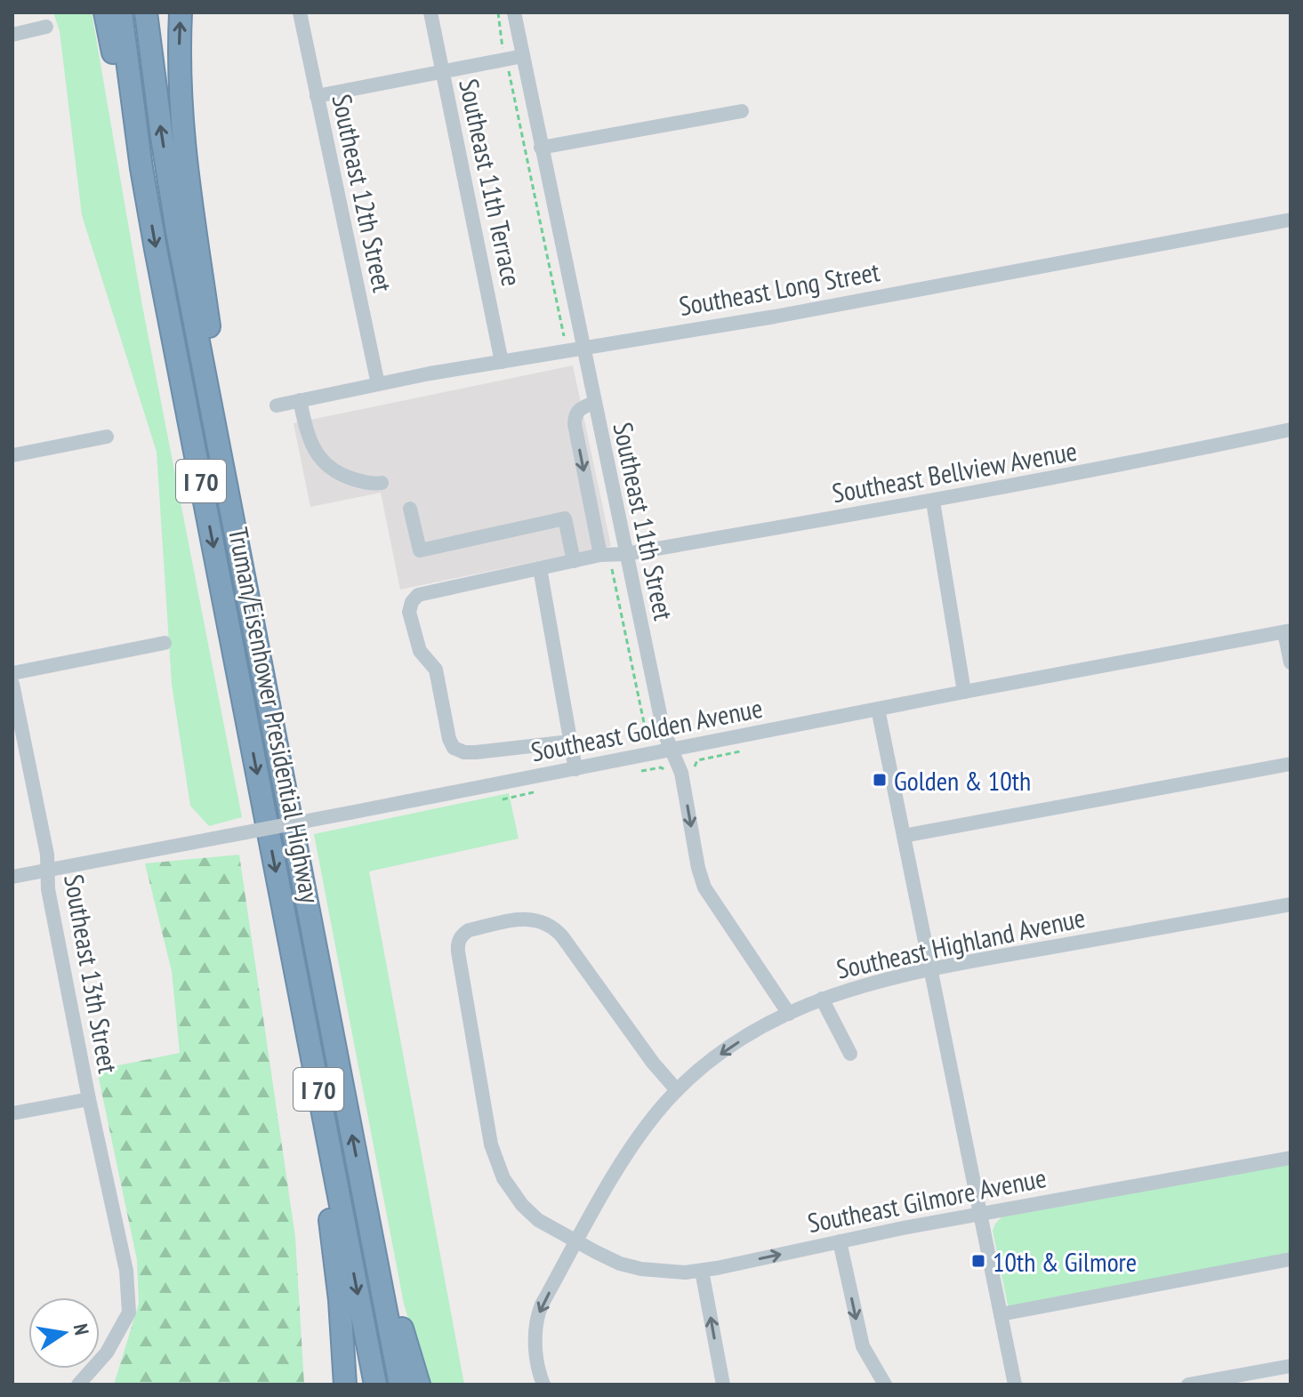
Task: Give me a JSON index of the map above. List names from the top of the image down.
{
  "streets": {
    "highway": ["I 70", "Truman/Eisenhower Presidential Highway"],
    "street": [
      "Southeast 11th Terrace",
      "Southeast 12th Street",
      "Southeast Long Street",
      "Southeast Bellview Avenue",
      "Southeast 11th Street",
      "Southeast Golden Avenue",
      "Southeast Highland Avenue",
      "Southeast 13th Street",
      "Southeast Gilmore Avenue"
    ]
  },
  "crossings": [
    ["Southeast 11th Terrace", "Southeast Long Street"],
    ["Southeast 12th Street", "Southeast Long Street"],
    ["Southeast Long Street", "Southeast 11th Street"],
    ["Southeast Bellview Avenue", "Southeast 11th Street"],
    ["Southeast 11th Street", "Southeast Golden Avenue"],
    ["Southeast 11th Street", "Southeast Highland Avenue"],
    ["Southeast Golden Avenue", "Southeast 13th Street"],
    ["Southeast Highland Avenue", "Southeast Gilmore Avenue"]
  ],
  "places": {
    "transit": ["Golden & 10th", "10th & Gilmore"]
  },
  "north": "right"
}
